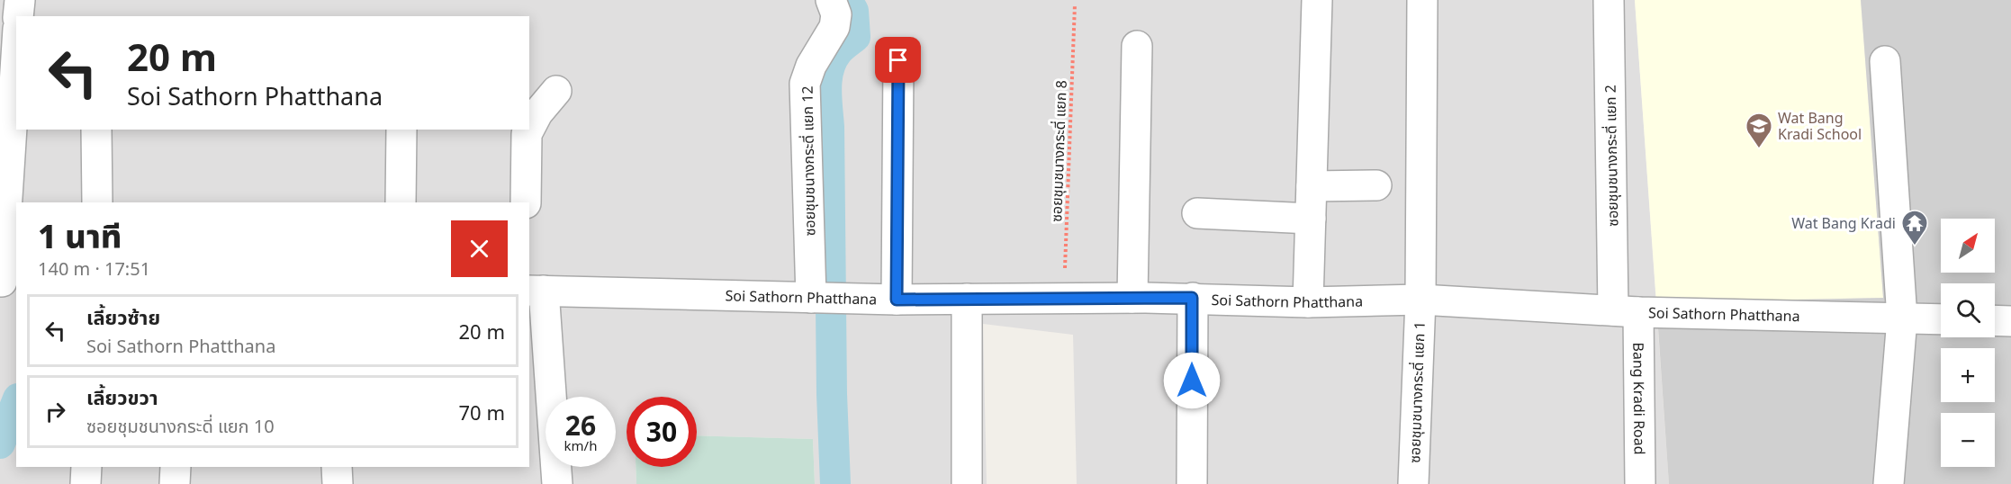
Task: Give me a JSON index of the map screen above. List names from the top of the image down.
{
  "streets": {
    "street": [
      "ซอยชุมชนางกระดี่ แยก 2",
      "ซอยชุมชนางกระดี่ แยก 12",
      "Soi Sathorn Phatthana",
      "ซอยชุมชนางกระดี่ แยก 1",
      "Bang Kradi Road"
    ],
    "path": ["ซอยชุมชนางกระดี่ แยก 8"]
  },
  "crossings": [
    ["ซอยชุมชนางกระดี่ แยก 8", "Soi Sathorn Phatthana"],
    ["ซอยชุมชนางกระดี่ แยก 2", "Soi Sathorn Phatthana"],
    ["ซอยชุมชนางกระดี่ แยก 2", "Bang Kradi Road"],
    ["ซอยชุมชนางกระดี่ แยก 12", "Soi Sathorn Phatthana"],
    ["Soi Sathorn Phatthana", "ซอยชุมชนางกระดี่ แยก 1"],
    ["Soi Sathorn Phatthana", "Bang Kradi Road"]
  ],
  "places": {
    "school or university": ["Wat Bang Kradi School"],
    "temple": ["Wat Bang Kradi"]
  },
  "north": "top right",
  "page": {
    "turn": ["20 m", "Soi Sathorn Phatthana"],
    "heading": ["1 นาที", "140 m · 17:51"],
    "map_buttons": ["+", "−"],
    "list": [
      {
        "name": "เลี้ยวซ้าย",
        "note": "Soi Sathorn Phatthana",
        "value": "20 m"
      },
      {
        "name": "เลี้ยวขวา",
        "note": "ซอยชุมชนางกระดี่ แยก 10",
        "value": "70 m"
      }
    ],
    "speed": "26 km/h",
    "limit": "30"
  }
}
